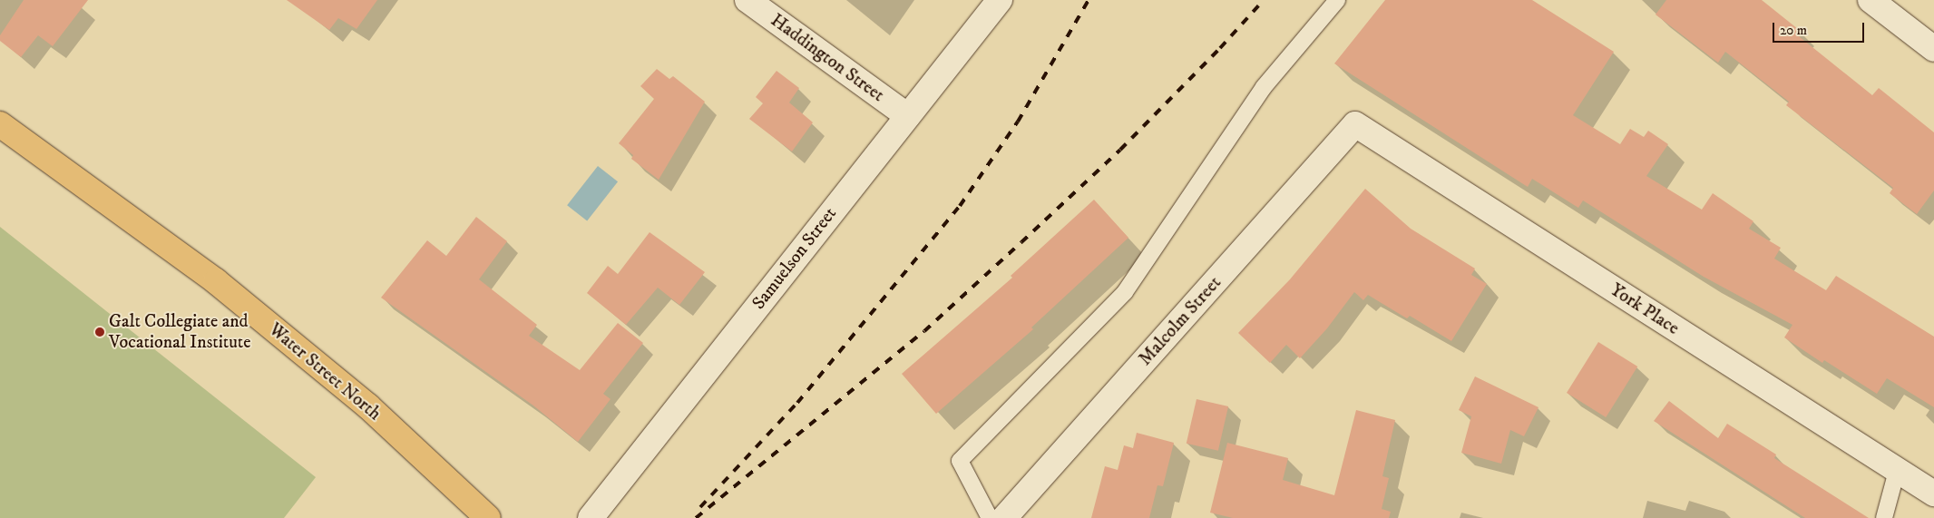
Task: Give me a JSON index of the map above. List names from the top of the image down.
{
  "streets": {
    "main road": ["Water Street North"],
    "street": [
      "Haddington Street",
      "Samuelson Street",
      "York Place",
      "Malcolm Street"
    ]
  },
  "crossings": [
    ["Haddington Street", "Samuelson Street"],
    ["York Place", "Malcolm Street"]
  ],
  "places": ["Galt Collegiate and Vocational Institute"],
  "scale_bar": "20 m"
}
